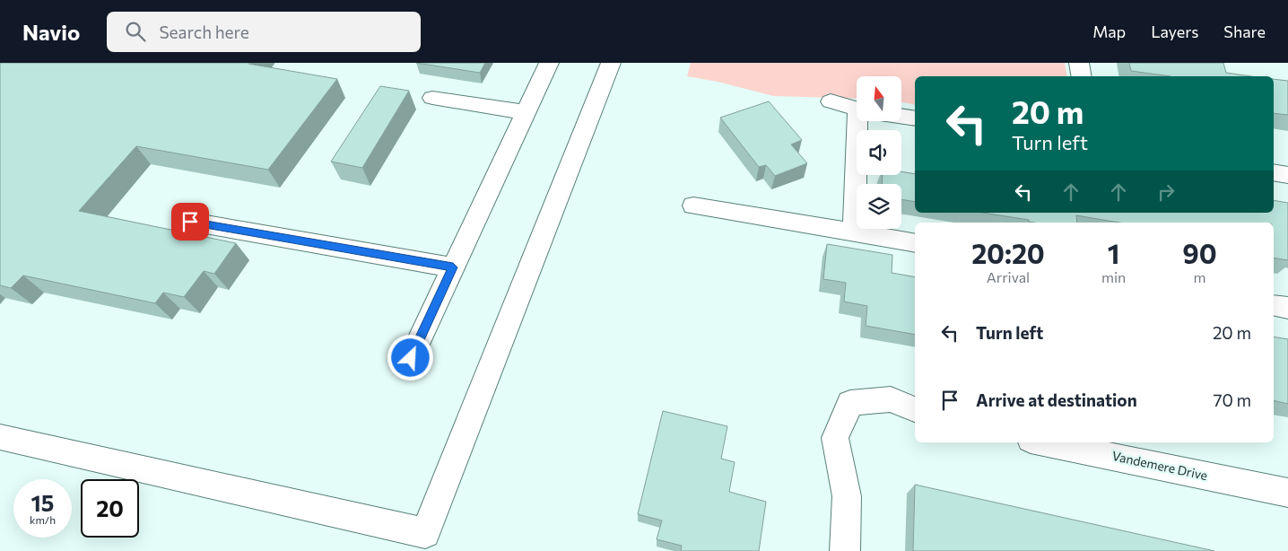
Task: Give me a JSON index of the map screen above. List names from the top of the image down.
{
  "streets": {
    "street": ["Vandemere Drive"]
  },
  "north": "top",
  "page": {
    "header": "Navio",
    "search": "Search here",
    "nav": ["Map", "Layers", "Share"],
    "turn": ["20 m", "Turn left"],
    "eta": [
      "20:20",
      "Arrival",
      "1",
      "min",
      "90",
      "m"
    ],
    "list": [
      {
        "name": "Turn left",
        "value": "20 m"
      },
      {
        "name": "Arrive at destination",
        "value": "70 m"
      }
    ],
    "speed": "15 km/h",
    "limit": "20"
  }
}
